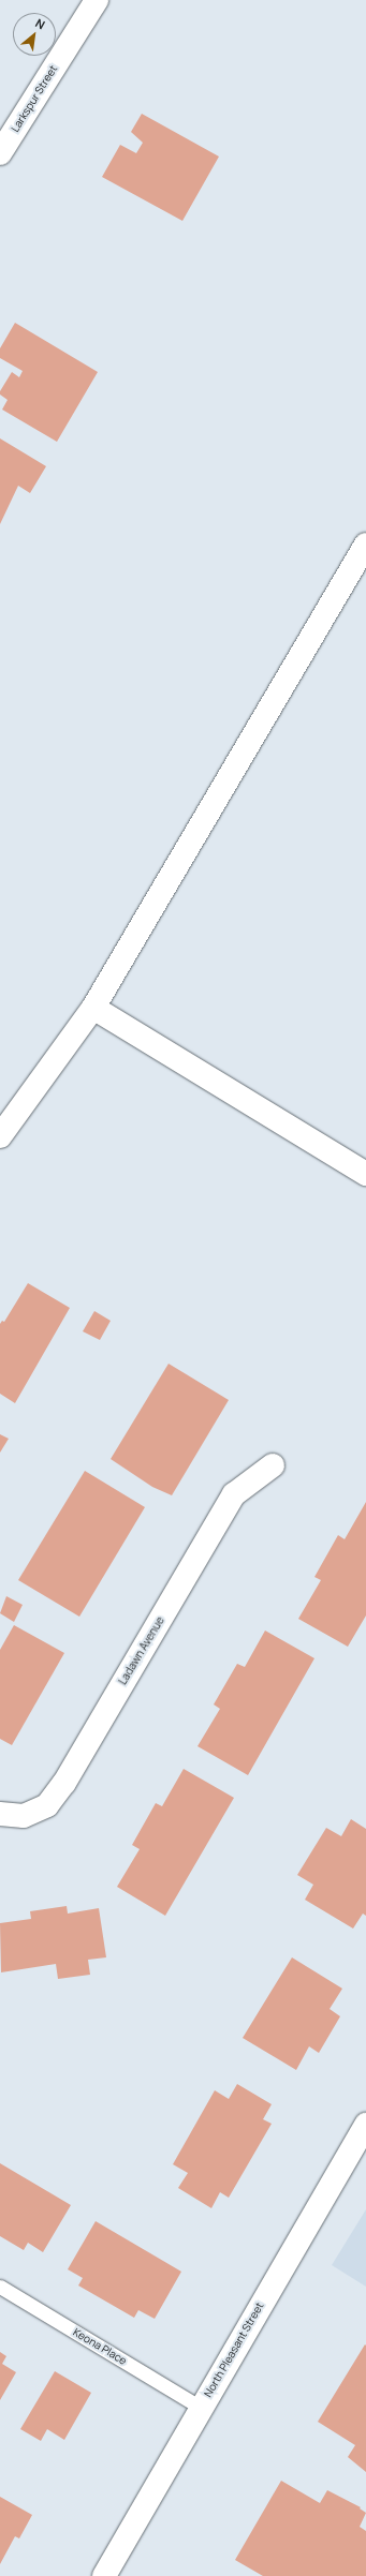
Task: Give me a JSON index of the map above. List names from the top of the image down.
{
  "streets": {
    "street": ["Larkspur Street", "Ladawn Avenue", "North Pleasant Street"],
    "lane": ["Keona Place"]
  },
  "crossings": [
    ["Keona Place", "North Pleasant Street"]
  ],
  "north": "top right"
}
